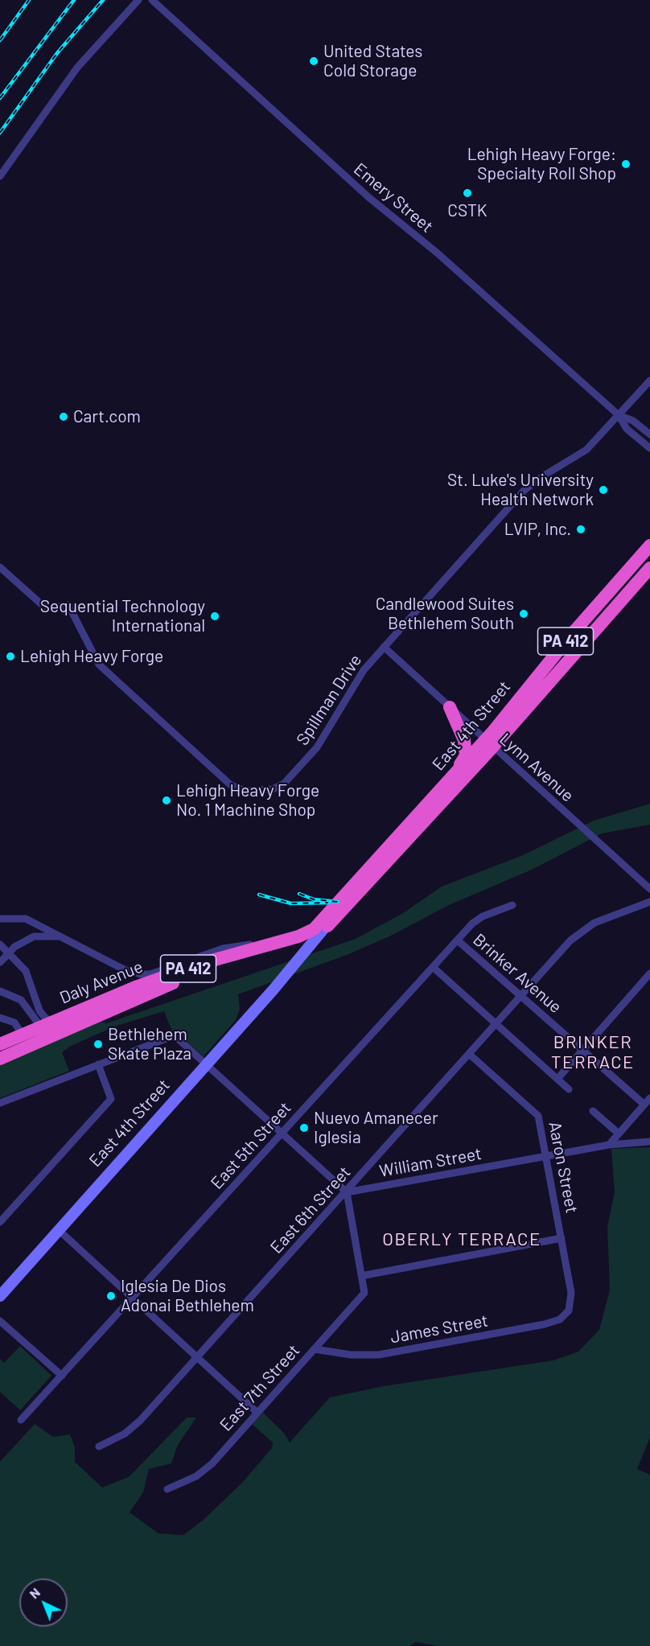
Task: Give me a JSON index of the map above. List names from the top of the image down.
{
  "streets": {
    "highway": ["PA 412", "East 4th Street", "Daly Avenue"],
    "street": [
      "Emery Street",
      "Spillman Drive",
      "Lynn Avenue",
      "Brinker Avenue",
      "East 5th Street",
      "William Street",
      "Aaron Street",
      "East 6th Street",
      "James Street",
      "East 7th Street"
    ]
  },
  "crossings": [
    ["Emery Street", "Spillman Drive"],
    ["Spillman Drive", "Lynn Avenue"],
    ["East 4th Street", "Lynn Avenue"],
    ["East 4th Street", "Daly Avenue"],
    ["Brinker Avenue", "East 5th Street"],
    ["Brinker Avenue", "East 6th Street"],
    ["William Street", "Aaron Street"],
    ["William Street", "East 6th Street"],
    ["Aaron Street", "East 6th Street"],
    ["Aaron Street", "James Street"],
    ["James Street", "East 7th Street"]
  ],
  "districts": ["BRINKER TERRACE", "OBERLY TERRACE"],
  "places": [
    "United States Cold Storage",
    "Lehigh Heavy Forge: Specialty Roll Shop",
    "CSTK",
    "Cart.com",
    "St. Luke's University Health Network",
    "LVIP, Inc.",
    "Candlewood Suites Bethlehem South",
    "Sequential Technology International",
    "Lehigh Heavy Forge",
    "Lehigh Heavy Forge No. 1 Machine Shop",
    "Bethlehem Skate Plaza",
    "Nuevo Amanecer Iglesia",
    "Iglesia De Dios Adonai Bethlehem"
  ],
  "north": "top left"
}
